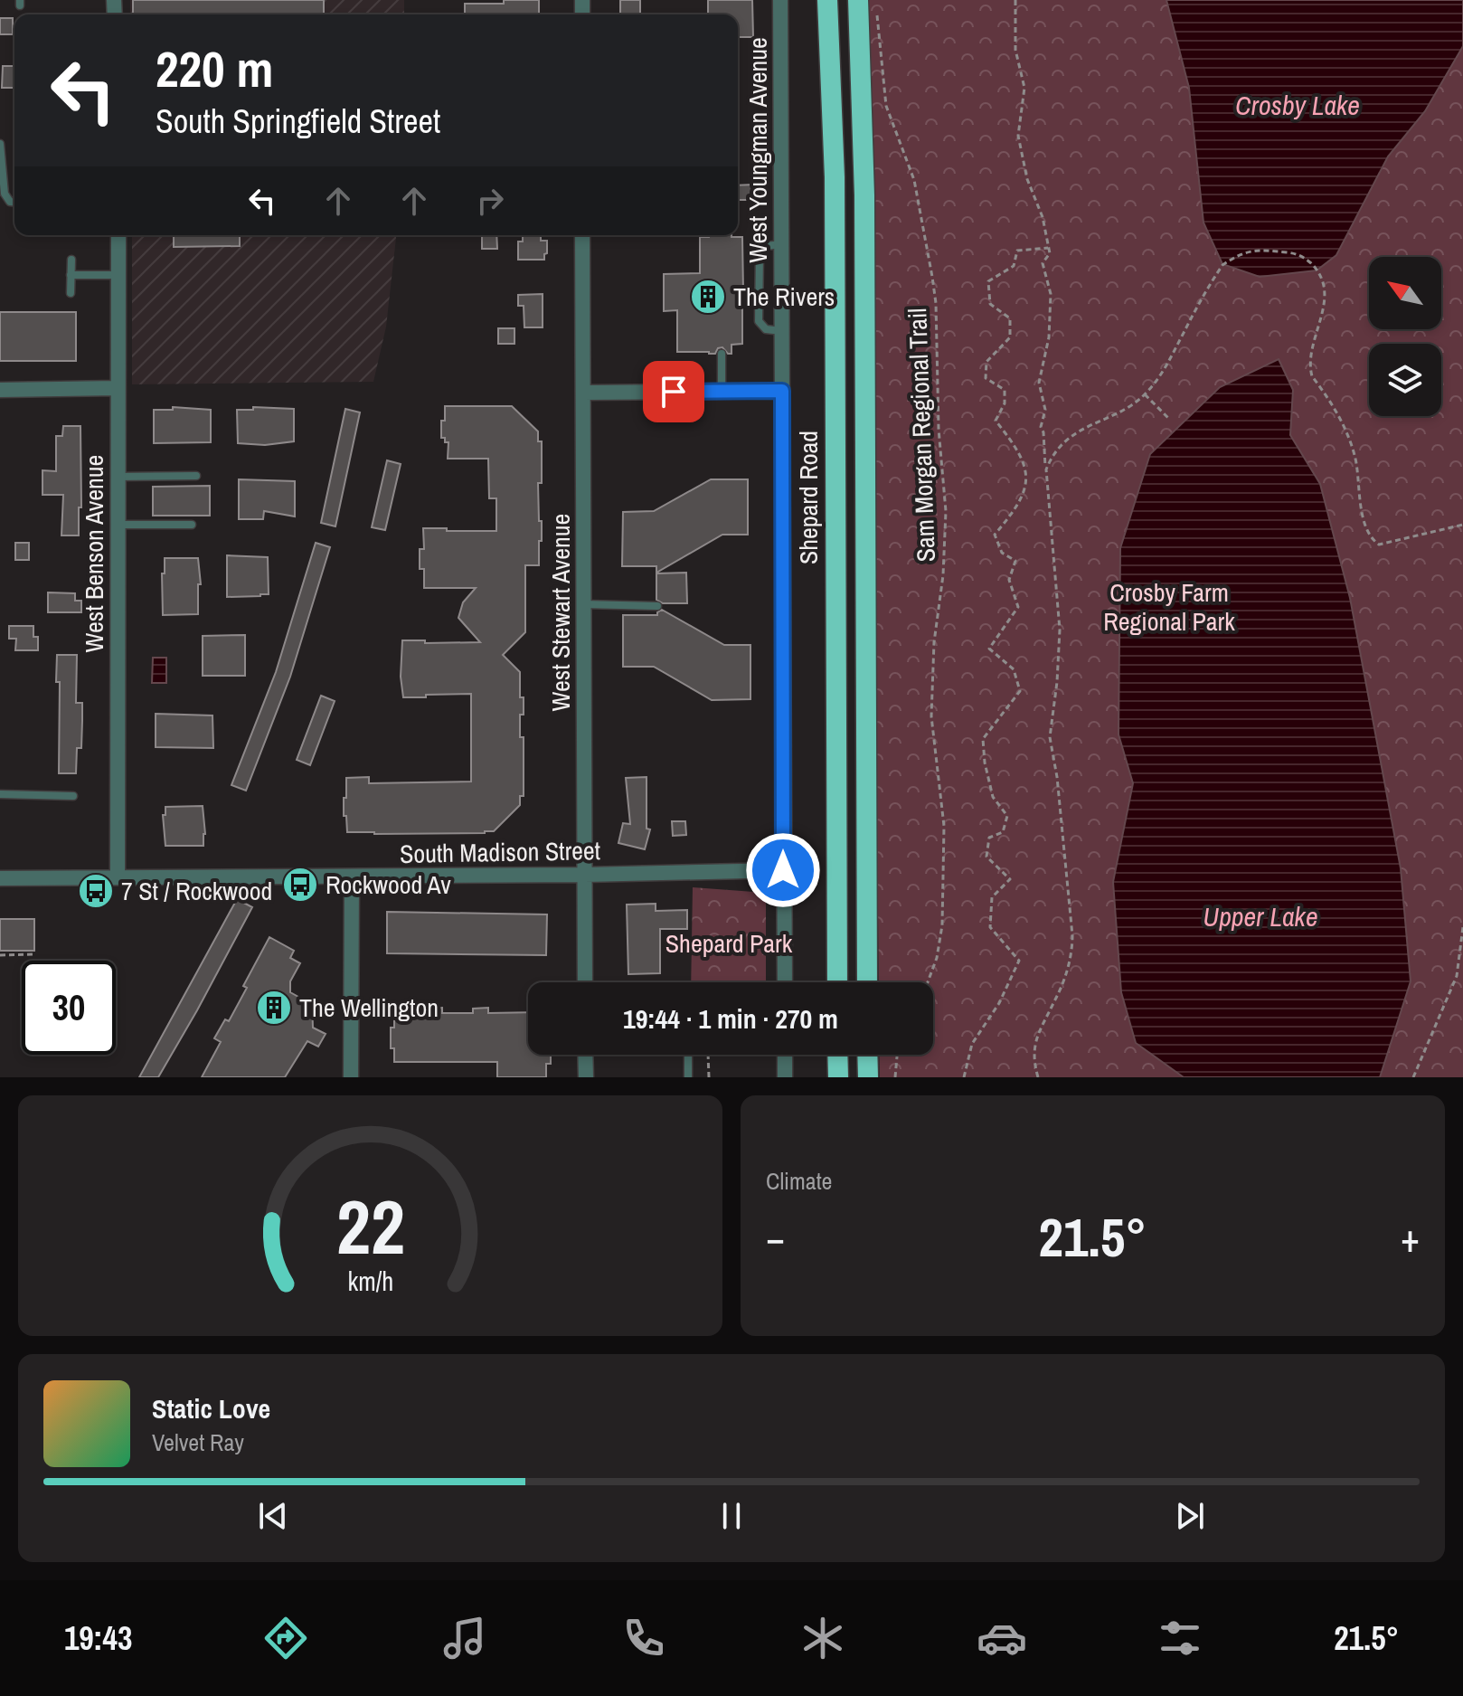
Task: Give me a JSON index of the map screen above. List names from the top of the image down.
{
  "streets": {
    "highway": ["Shepard Road"],
    "street": [
      "West Youngman Avenue",
      "West Benson Avenue",
      "West Stewart Avenue",
      "South Madison Street"
    ],
    "path": ["Sam Morgan Regional Trail"]
  },
  "crossings": [
    ["West Youngman Avenue", "South Madison Street"],
    ["West Benson Avenue", "South Madison Street"],
    ["West Stewart Avenue", "South Madison Street"]
  ],
  "water": ["Crosby Lake", "Upper Lake"],
  "parks": ["Crosby Farm Regional Park", "Shepard Park"],
  "places": {
    "building": ["The Rivers", "The Wellington"],
    "bus stop": ["Rockwood Av", "7 St / Rockwood"]
  },
  "north": "top left",
  "page": {
    "turn": ["220 m", "South Springfield Street"],
    "limit": "30",
    "trip": "19:44 · 1 min · 270 m",
    "tile": "Climate",
    "heat": ["−", "21.5°", "+"],
    "song": ["Static Love", "Velvet Ray"],
    "tabs": ["19:43", "21.5°"],
    "gauge": ["22", "km/h"]
  }
}
